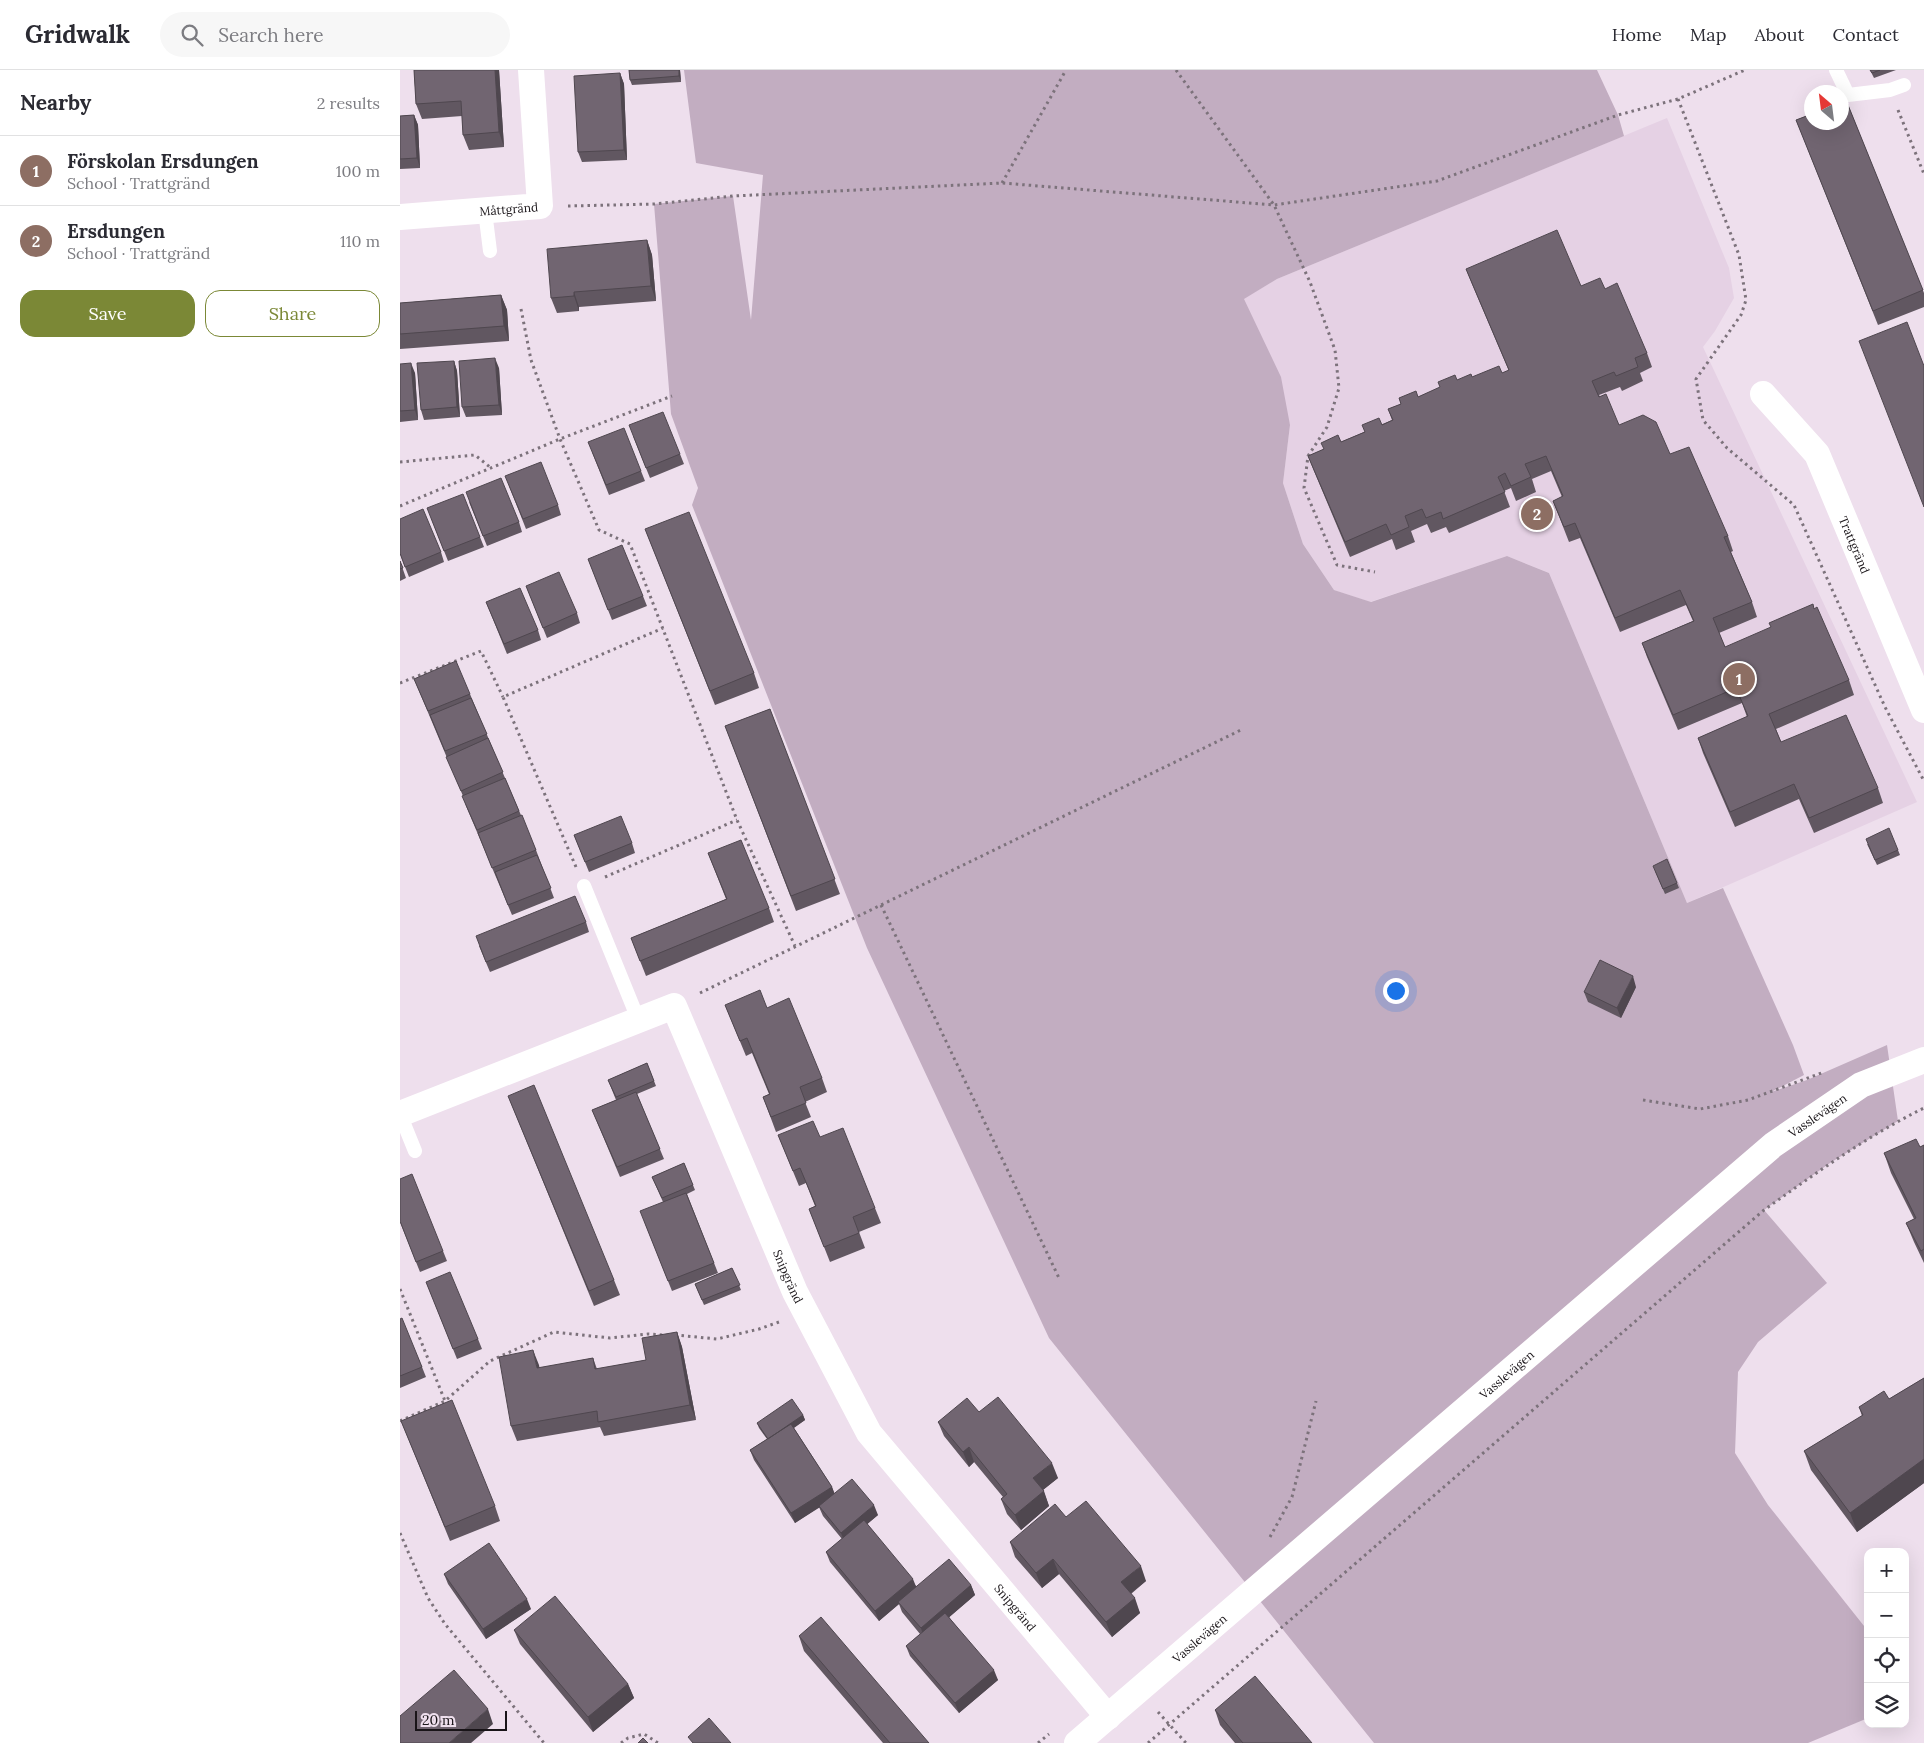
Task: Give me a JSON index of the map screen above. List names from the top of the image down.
{
  "streets": {
    "street": [
      "Måttgränd",
      "Trattgränd",
      "Vasslevägen",
      "Snipgränd"
    ]
  },
  "crossings": [
    ["Vasslevägen", "Snipgränd"]
  ],
  "scale_bar": "20 m",
  "north": "top left",
  "page": {
    "header": "Gridwalk",
    "search": "Search here",
    "nav": [
      "Home",
      "Map",
      "About",
      "Contact"
    ],
    "heading": ["Nearby", "2 results"],
    "list": [
      {
        "mark": "1",
        "name": "Förskolan Ersdungen",
        "note": "School · Trattgränd",
        "value": "100 m"
      },
      {
        "mark": "2",
        "name": "Ersdungen",
        "note": "School · Trattgränd",
        "value": "110 m"
      }
    ],
    "buttons": ["Save", "Share"],
    "pins": ["2", "1"],
    "map_buttons": ["+", "−"],
    "scale": "20 m"
  }
}
